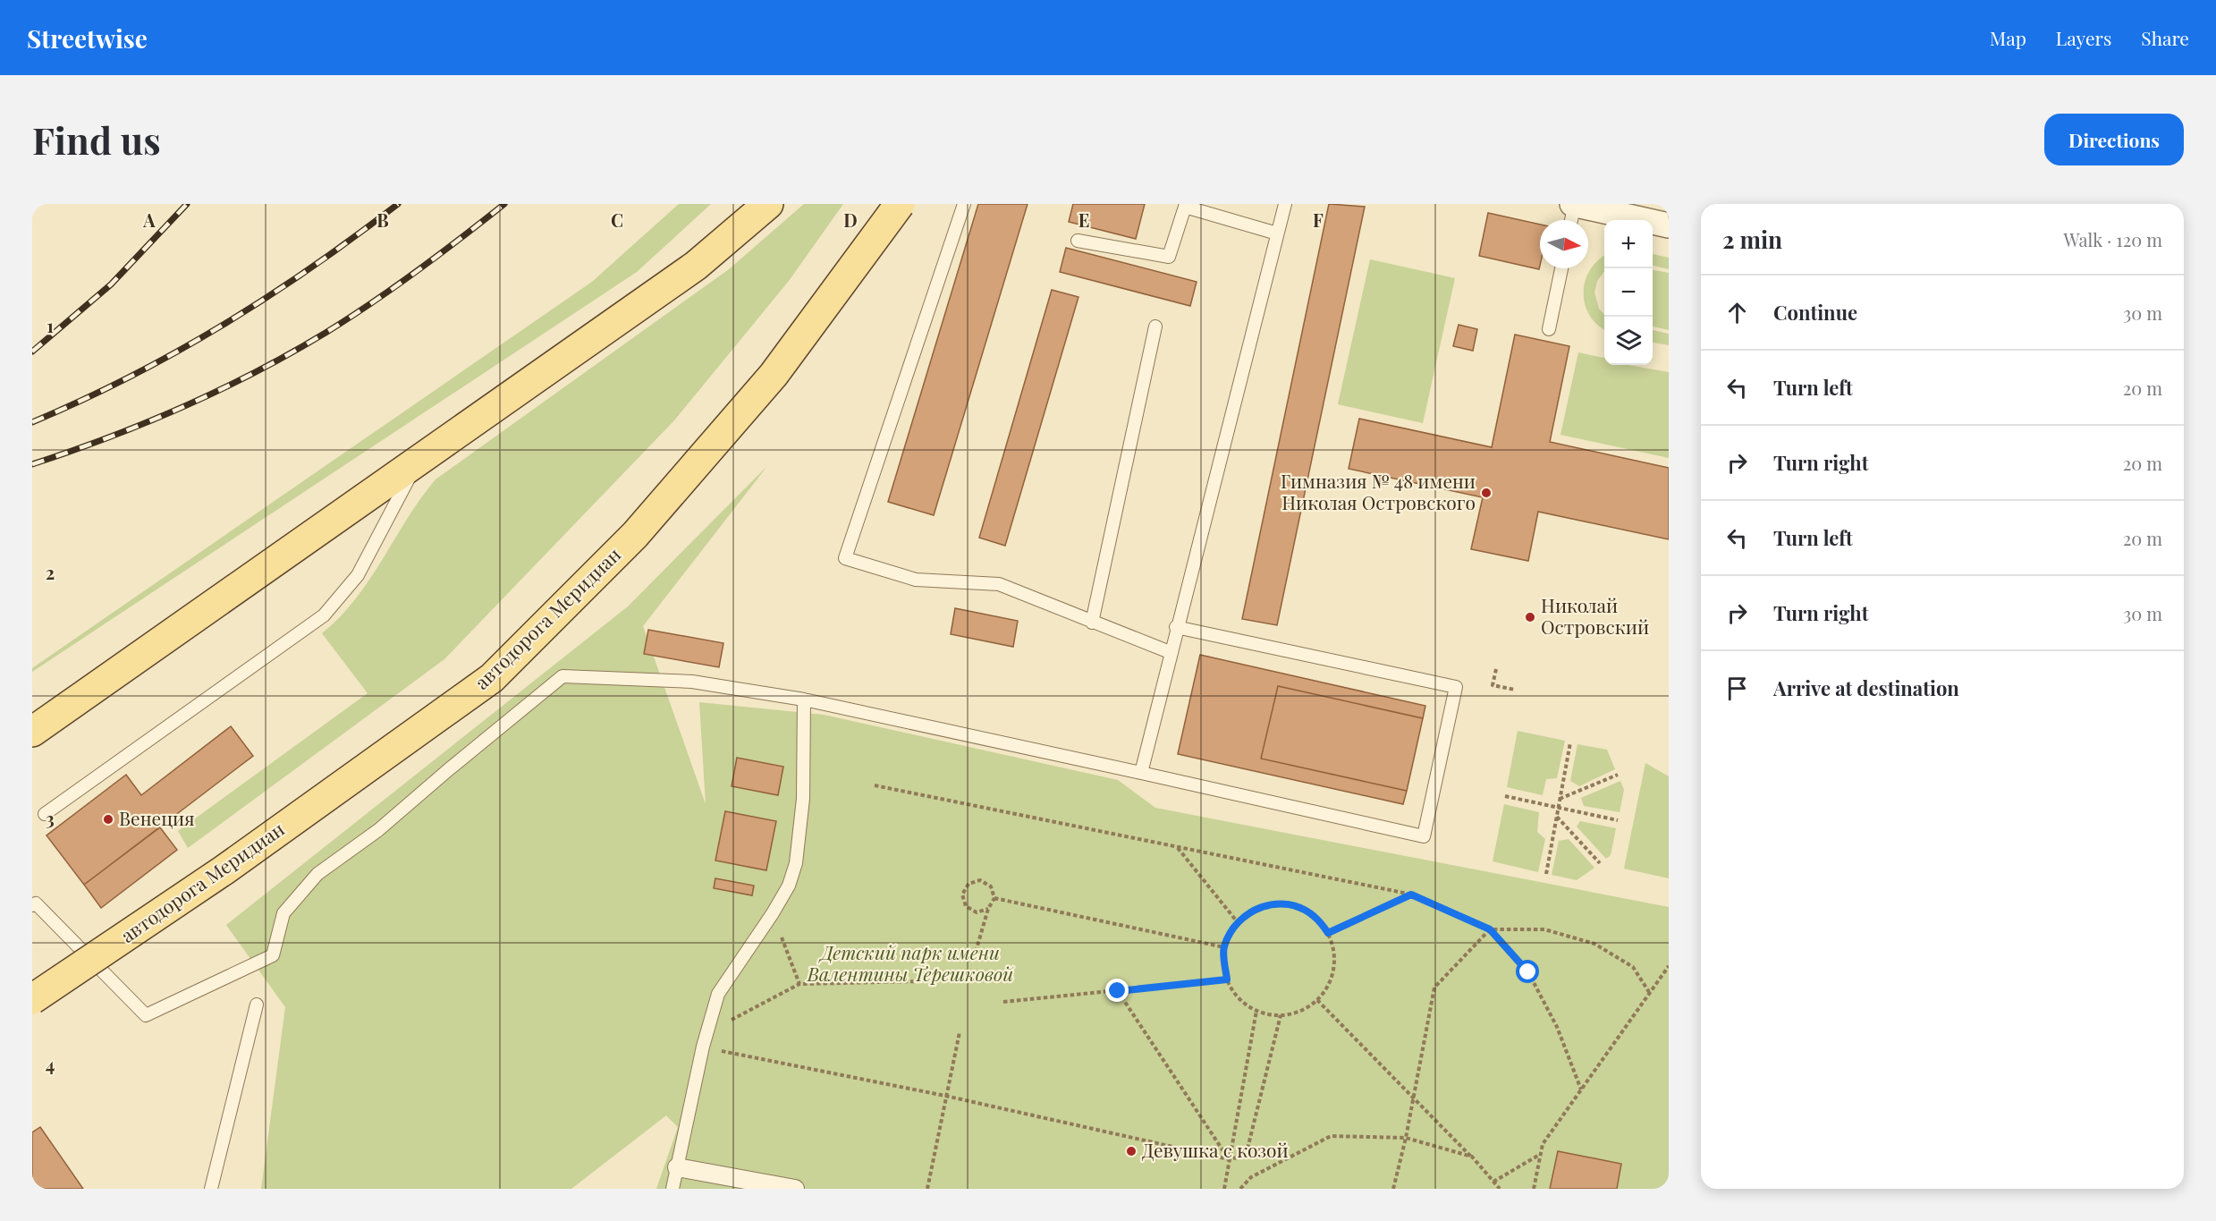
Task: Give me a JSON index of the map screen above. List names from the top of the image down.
{
  "streets": {
    "main road": ["автодорога Меридиан"]
  },
  "parks": ["Детский парк имени Валентины Терешковой"],
  "places": [
    "Гимназия № 48 имени Николая Островского",
    "Николай Островский",
    "Венеция",
    "Девушка с козой"
  ],
  "north": "right",
  "page": {
    "header": "Streetwise",
    "nav": ["Map", "Layers", "Share"],
    "buttons": "Directions",
    "title": "Find us",
    "heading": ["2 min", "Walk · 120 m"],
    "map_buttons": ["+", "−"],
    "list": [
      ["Continue", "30 m"],
      ["Turn left", "20 m"],
      ["Turn right", "20 m"],
      ["Turn left", "20 m"],
      ["Turn right", "30 m"],
      "Arrive at destination"
    ]
  },
  "grid": {
    "columns": [
      "A",
      "B",
      "C",
      "D",
      "E",
      "F"
    ],
    "rows": [
      "1",
      "2",
      "3",
      "4"
    ]
  }
}
